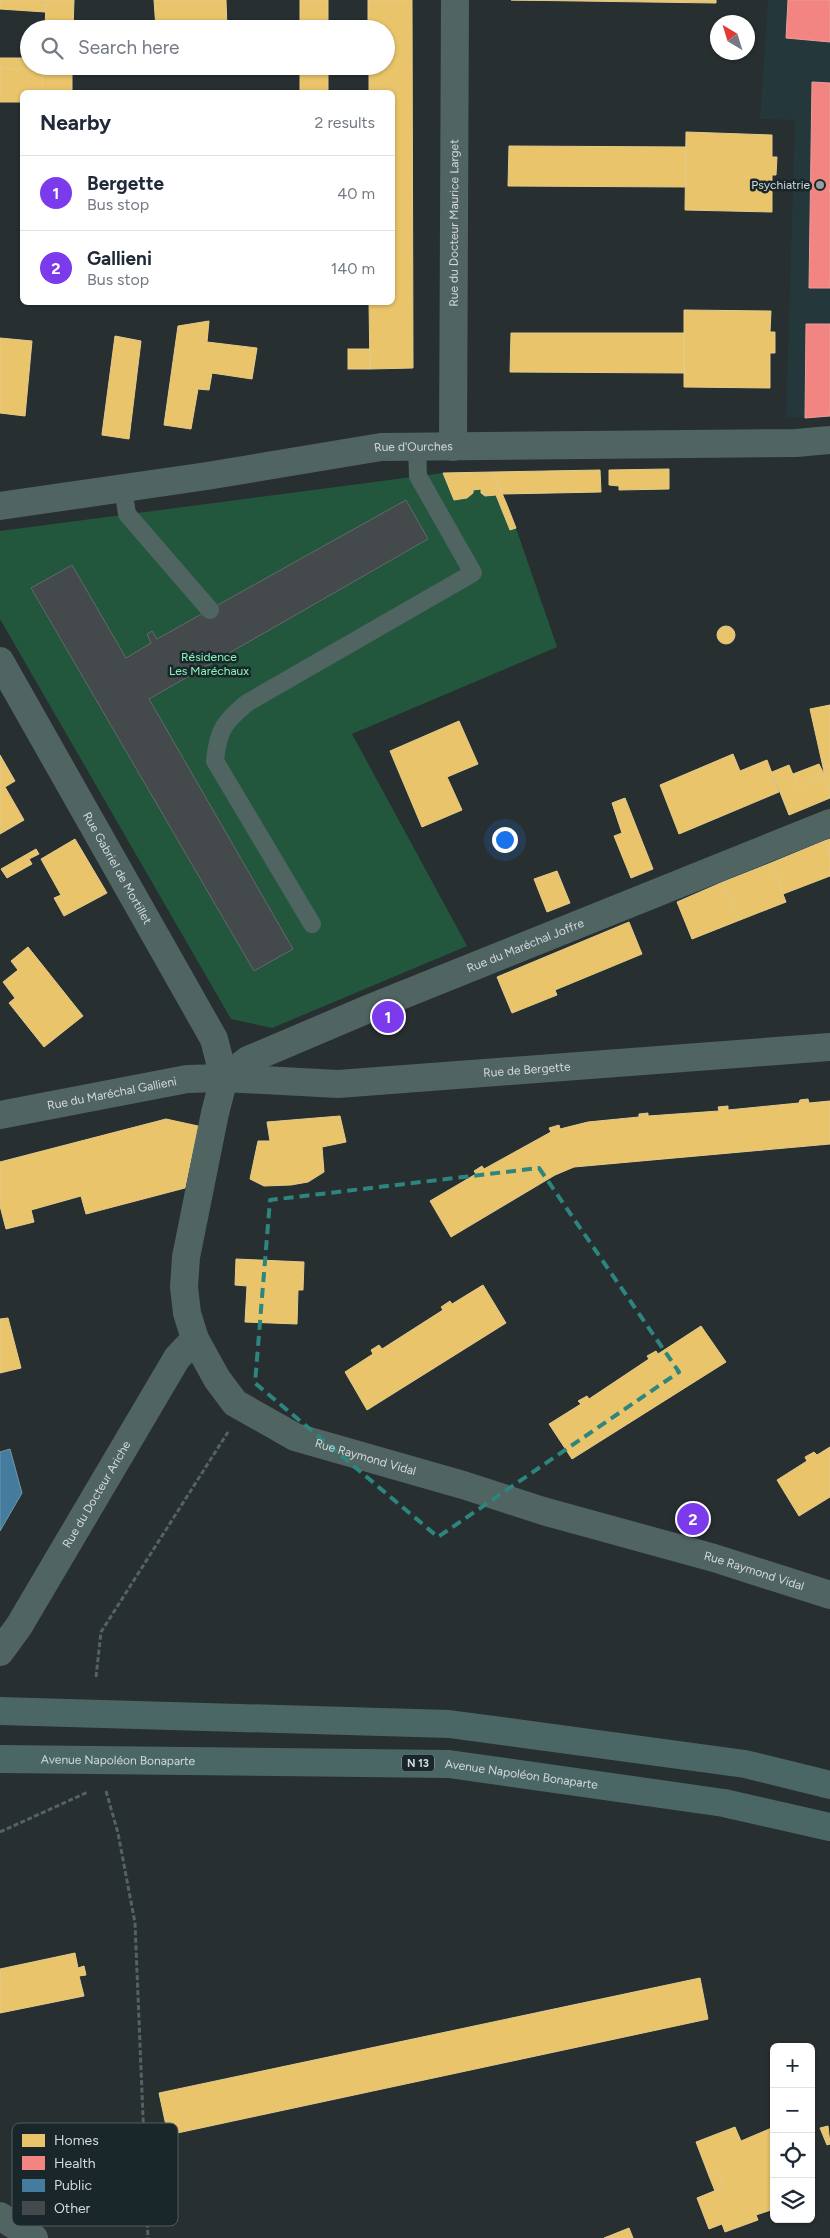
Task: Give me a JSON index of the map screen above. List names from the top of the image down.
{
  "streets": {
    "main road": ["Avenue Napoléon Bonaparte", "N 13"],
    "street": [
      "Rue du Docteur Maurice Larget",
      "Rue d'Ourches",
      "Rue Gabriel de Mortillet",
      "Rue du Maréchal Joffre",
      "Rue de Bergette",
      "Rue du Maréchal Gallieni",
      "Rue Raymond Vidal",
      "Rue du Docteur Ariche"
    ]
  },
  "crossings": [
    ["Rue du Docteur Maurice Larget", "Rue d'Ourches"],
    ["Rue Gabriel de Mortillet", "Rue du Maréchal Joffre"],
    ["Rue Gabriel de Mortillet", "Rue de Bergette"],
    ["Rue Gabriel de Mortillet", "Rue du Maréchal Gallieni"],
    ["Rue Gabriel de Mortillet", "Rue Raymond Vidal"],
    ["Rue du Maréchal Joffre", "Rue de Bergette"],
    ["Rue du Maréchal Joffre", "Rue du Maréchal Gallieni"],
    ["Rue du Maréchal Joffre", "Rue Raymond Vidal"],
    ["Rue de Bergette", "Rue du Maréchal Gallieni"],
    ["Rue de Bergette", "Rue Raymond Vidal"],
    ["Rue du Maréchal Gallieni", "Rue Raymond Vidal"],
    ["Rue Raymond Vidal", "Rue du Docteur Ariche"]
  ],
  "parks": ["Résidence Les Maréchaux"],
  "places": ["Psychiatrie"],
  "legend": [
    "Homes",
    "Health",
    "Public",
    "Other"
  ],
  "north": "top left",
  "page": {
    "search": "Search here",
    "heading": ["Nearby", "2 results"],
    "list": [
      {
        "mark": "1",
        "name": "Bergette",
        "note": "Bus stop",
        "value": "40 m"
      },
      {
        "mark": "2",
        "name": "Gallieni",
        "note": "Bus stop",
        "value": "140 m"
      }
    ],
    "pins": ["1", "2"],
    "map_buttons": ["+", "−"]
  }
}
